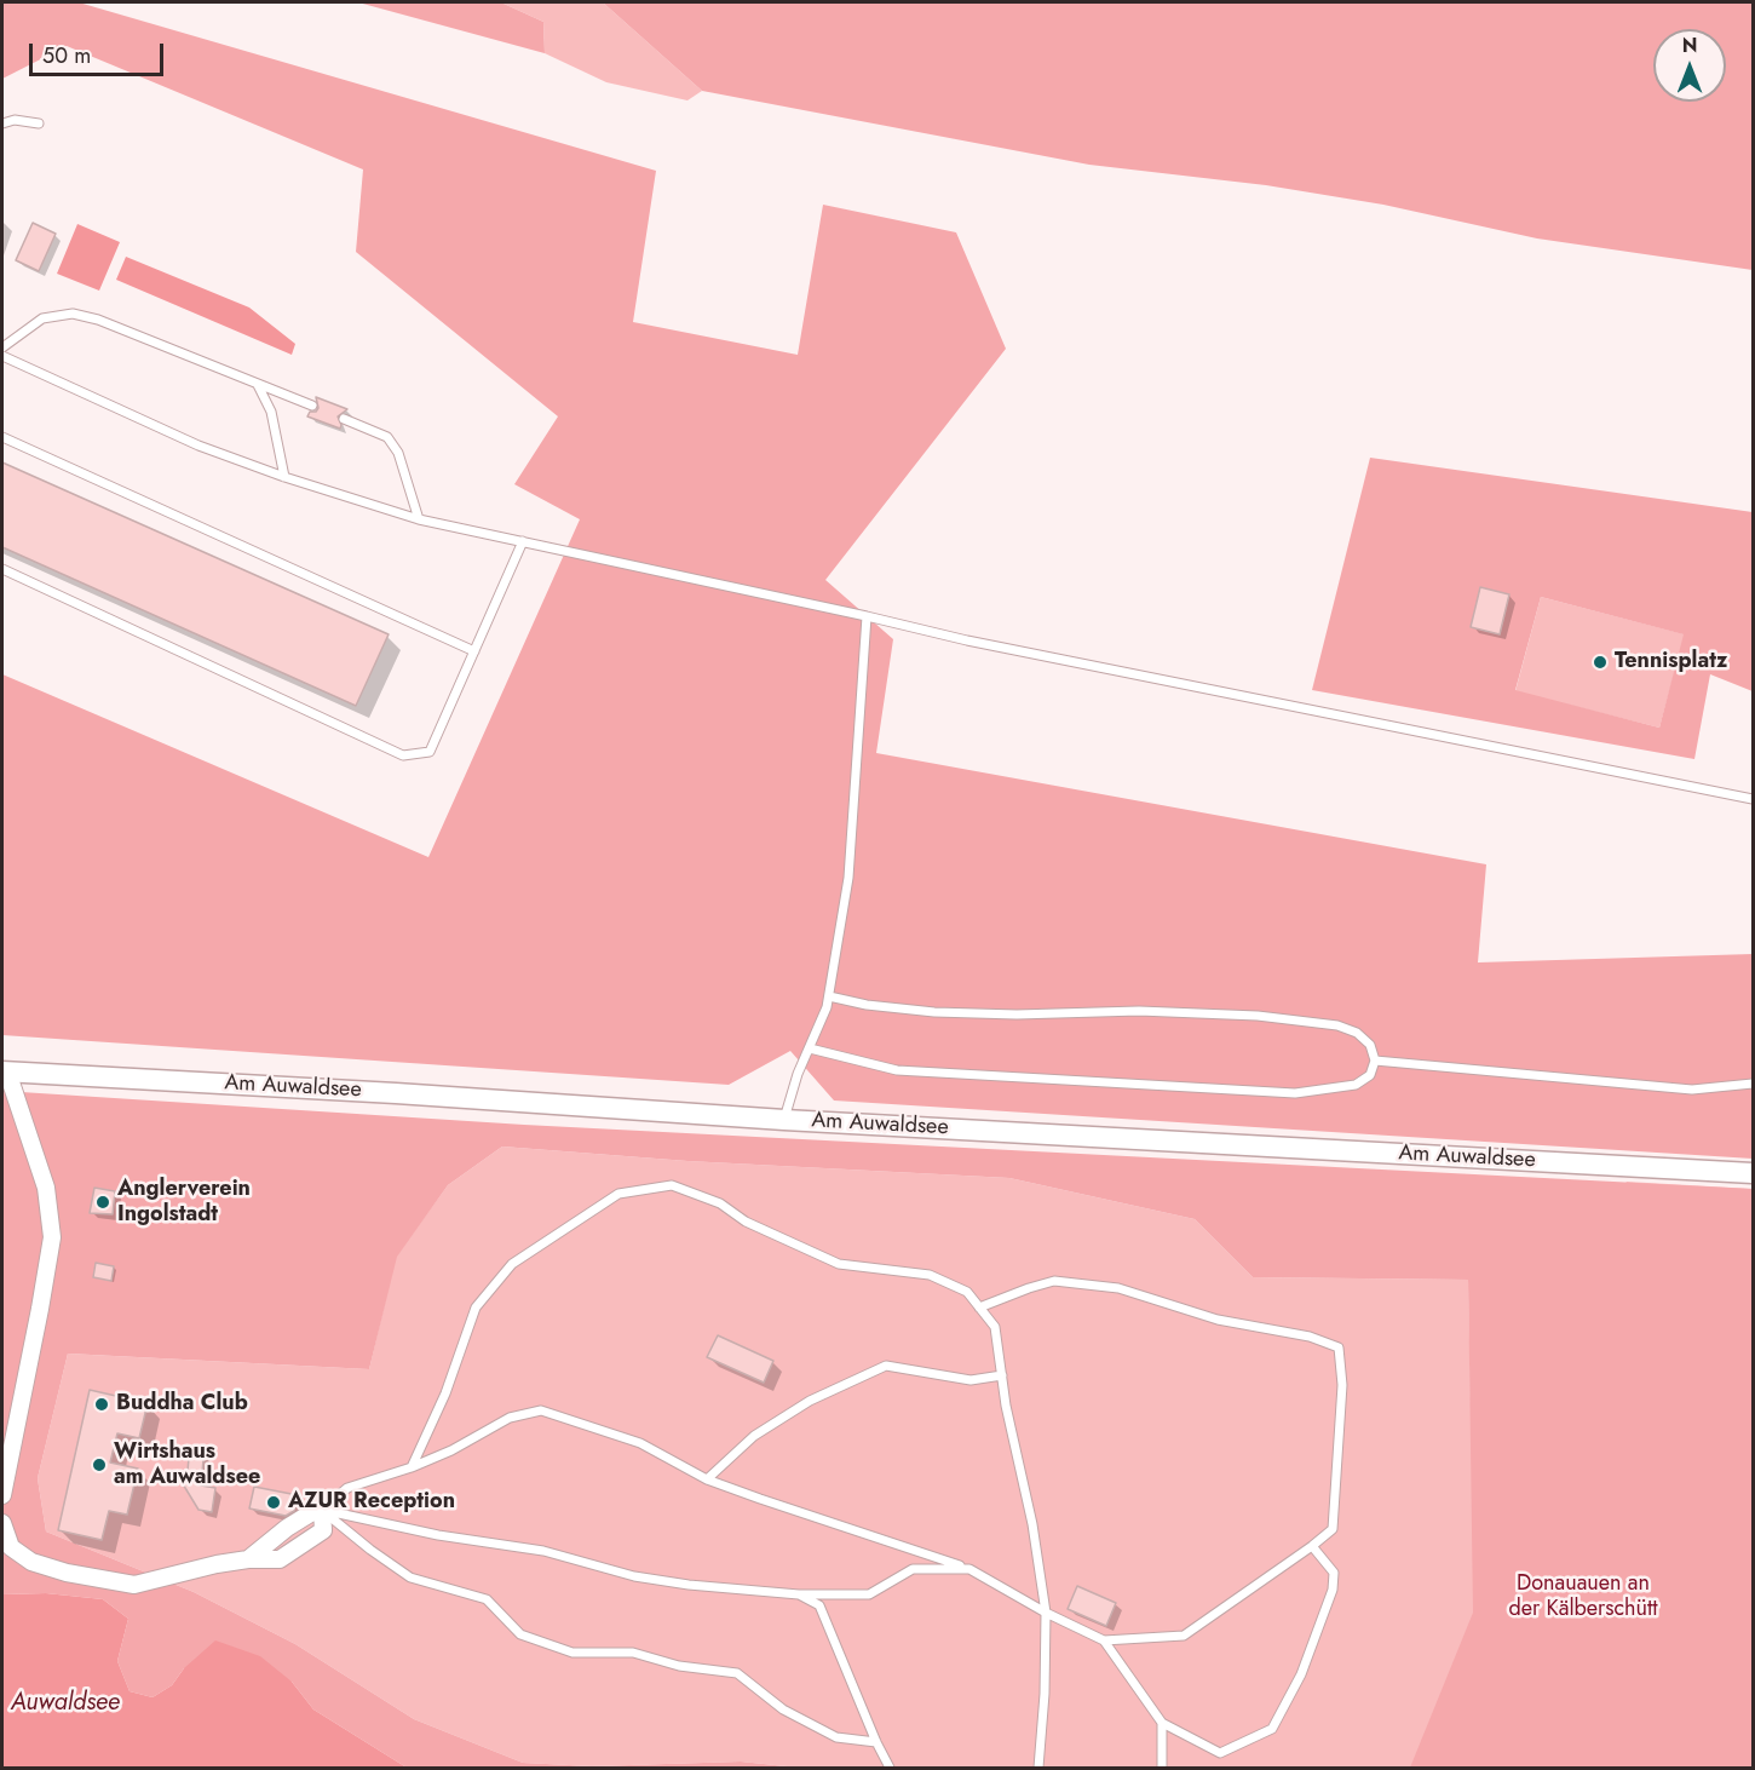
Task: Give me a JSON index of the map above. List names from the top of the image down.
{
  "streets": {
    "street": ["Am Auwaldsee"]
  },
  "water": ["Auwaldsee"],
  "parks": ["Donauauen an der Kälberschütt"],
  "places": [
    "Tennisplatz",
    "Anglerverein Ingolstadt",
    "Buddha Club",
    "Wirtshaus am Auwaldsee",
    "AZUR Reception"
  ],
  "scale_bar": "50 m",
  "north": "top"
}
